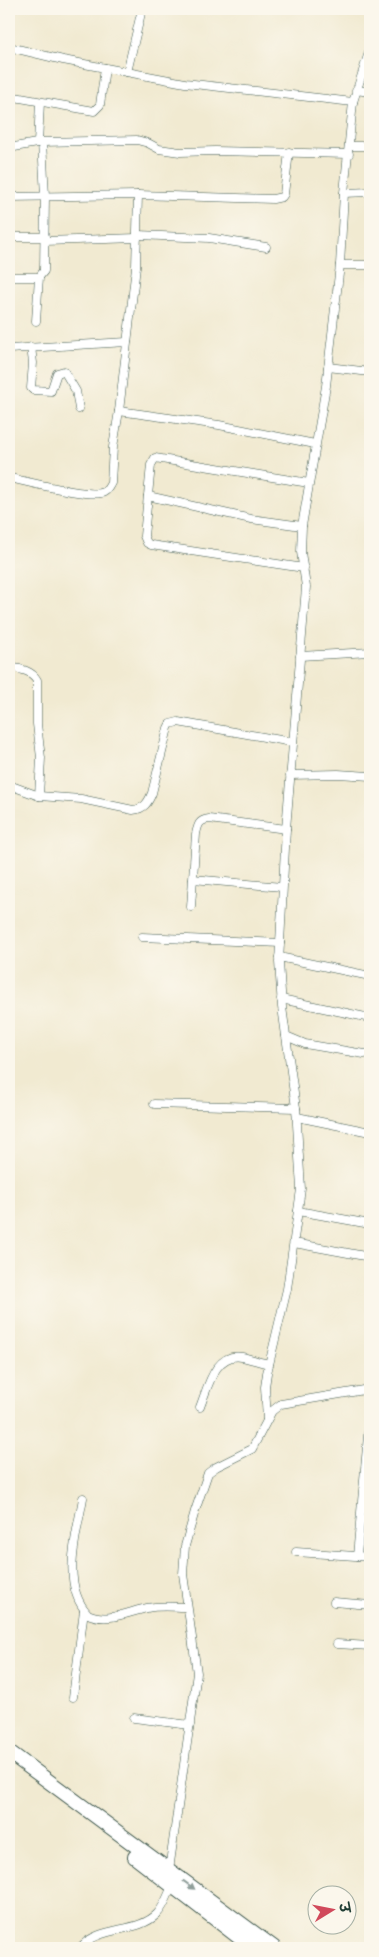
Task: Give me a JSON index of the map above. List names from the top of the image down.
{
  "north": "right"
}
